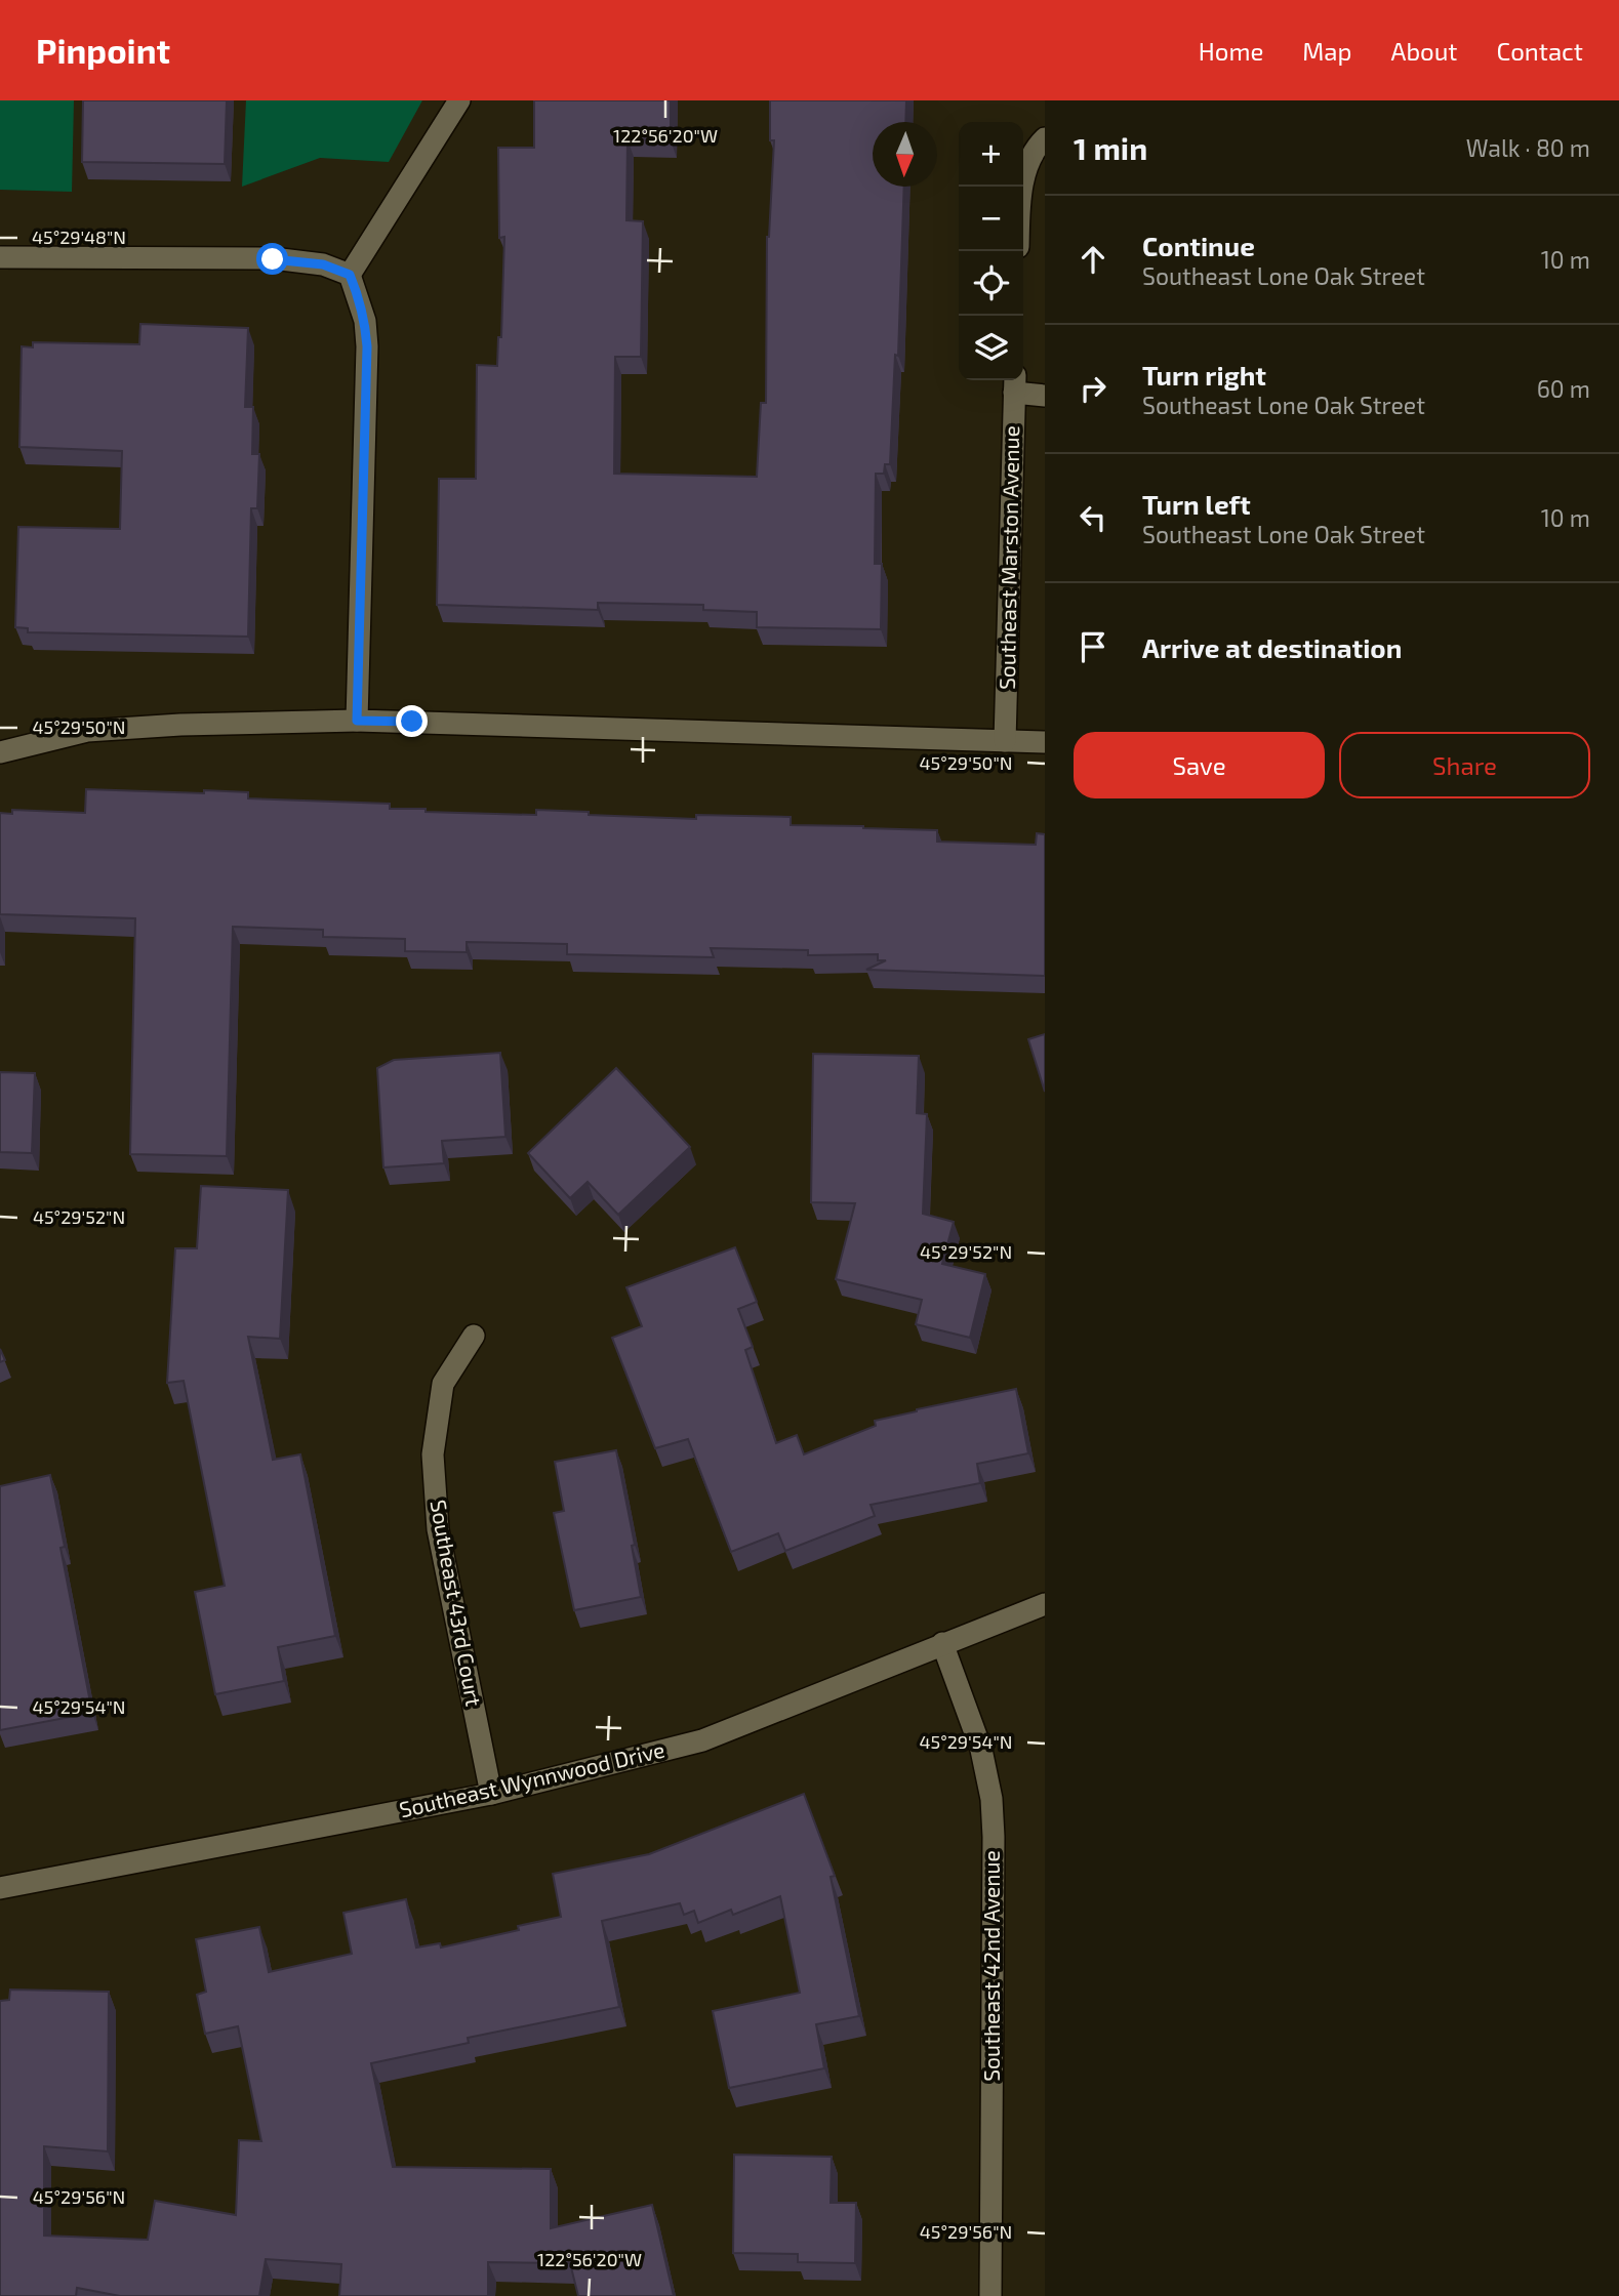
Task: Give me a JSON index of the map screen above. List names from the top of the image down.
{
  "streets": {
    "street": [
      "Southeast Marston Avenue",
      "Southeast 43rd Court",
      "Southeast Wynnwood Drive",
      "Southeast 42nd Avenue"
    ]
  },
  "crossings": [
    ["Southeast 43rd Court", "Southeast Wynnwood Drive"],
    ["Southeast Wynnwood Drive", "Southeast 42nd Avenue"]
  ],
  "north": "bottom",
  "page": {
    "header": "Pinpoint",
    "nav": [
      "Home",
      "Map",
      "About",
      "Contact"
    ],
    "heading": ["1 min", "Walk · 80 m"],
    "map_buttons": ["+", "−"],
    "list": [
      ["Continue", "Southeast Lone Oak Street", "10 m"],
      ["Turn right", "Southeast Lone Oak Street", "60 m"],
      ["Turn left", "Southeast Lone Oak Street", "10 m"],
      "Arrive at destination"
    ],
    "buttons": ["Save", "Share"]
  },
  "coordinates": [
    "122°56'20\"W",
    "45°29'48\"N",
    "45°29'50\"N",
    "45°29'52\"N",
    "45°29'54\"N",
    "45°29'56\"N"
  ]
}
